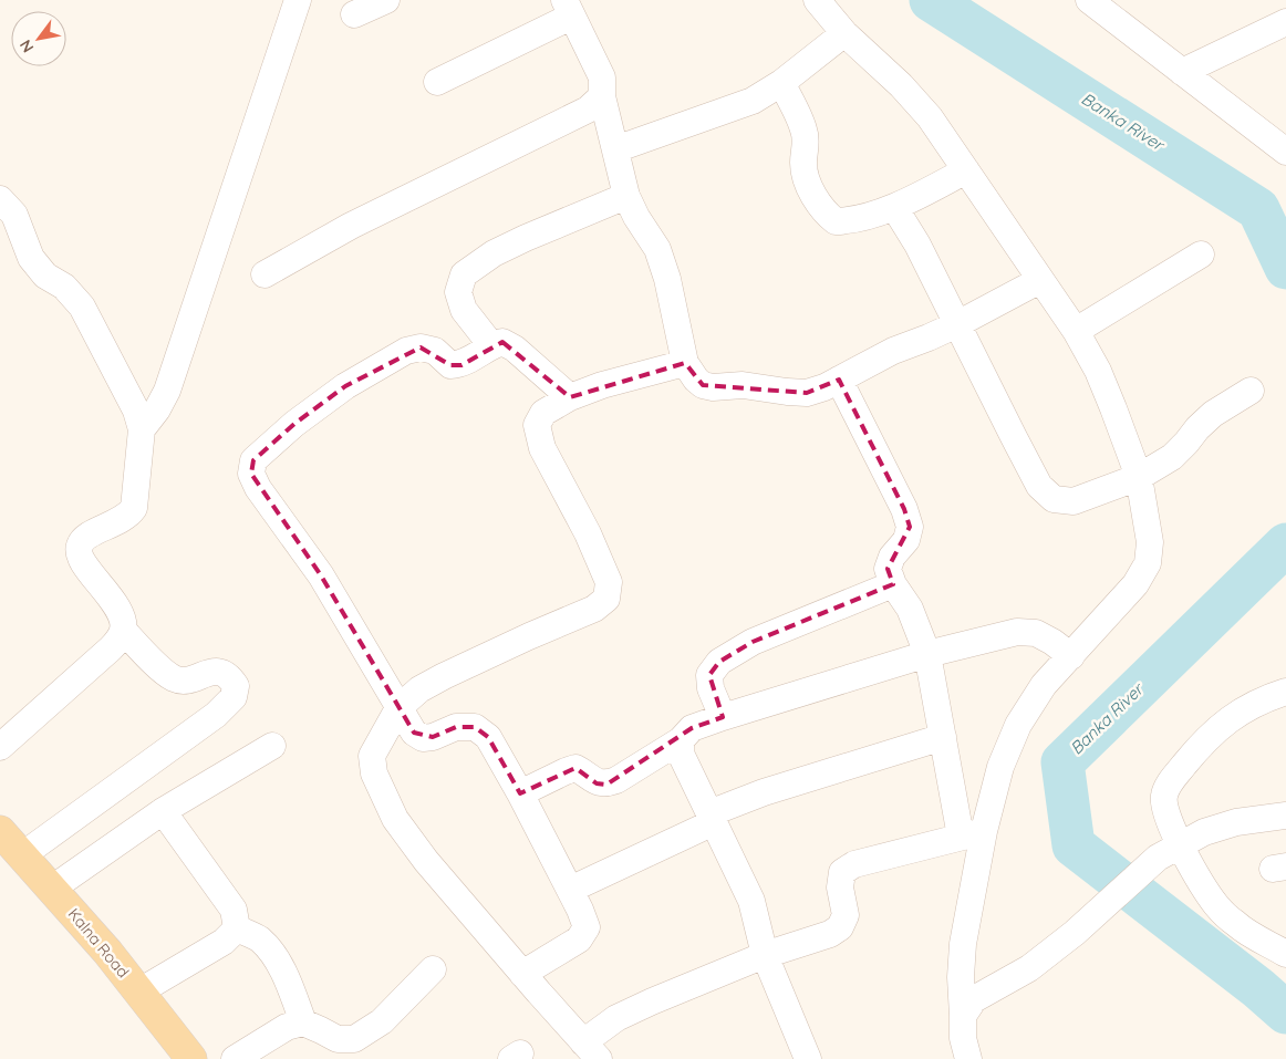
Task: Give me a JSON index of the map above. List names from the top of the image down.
{
  "streets": {
    "main road": ["Kalna Road"]
  },
  "water": ["Banka River"],
  "north": "bottom left"
}
